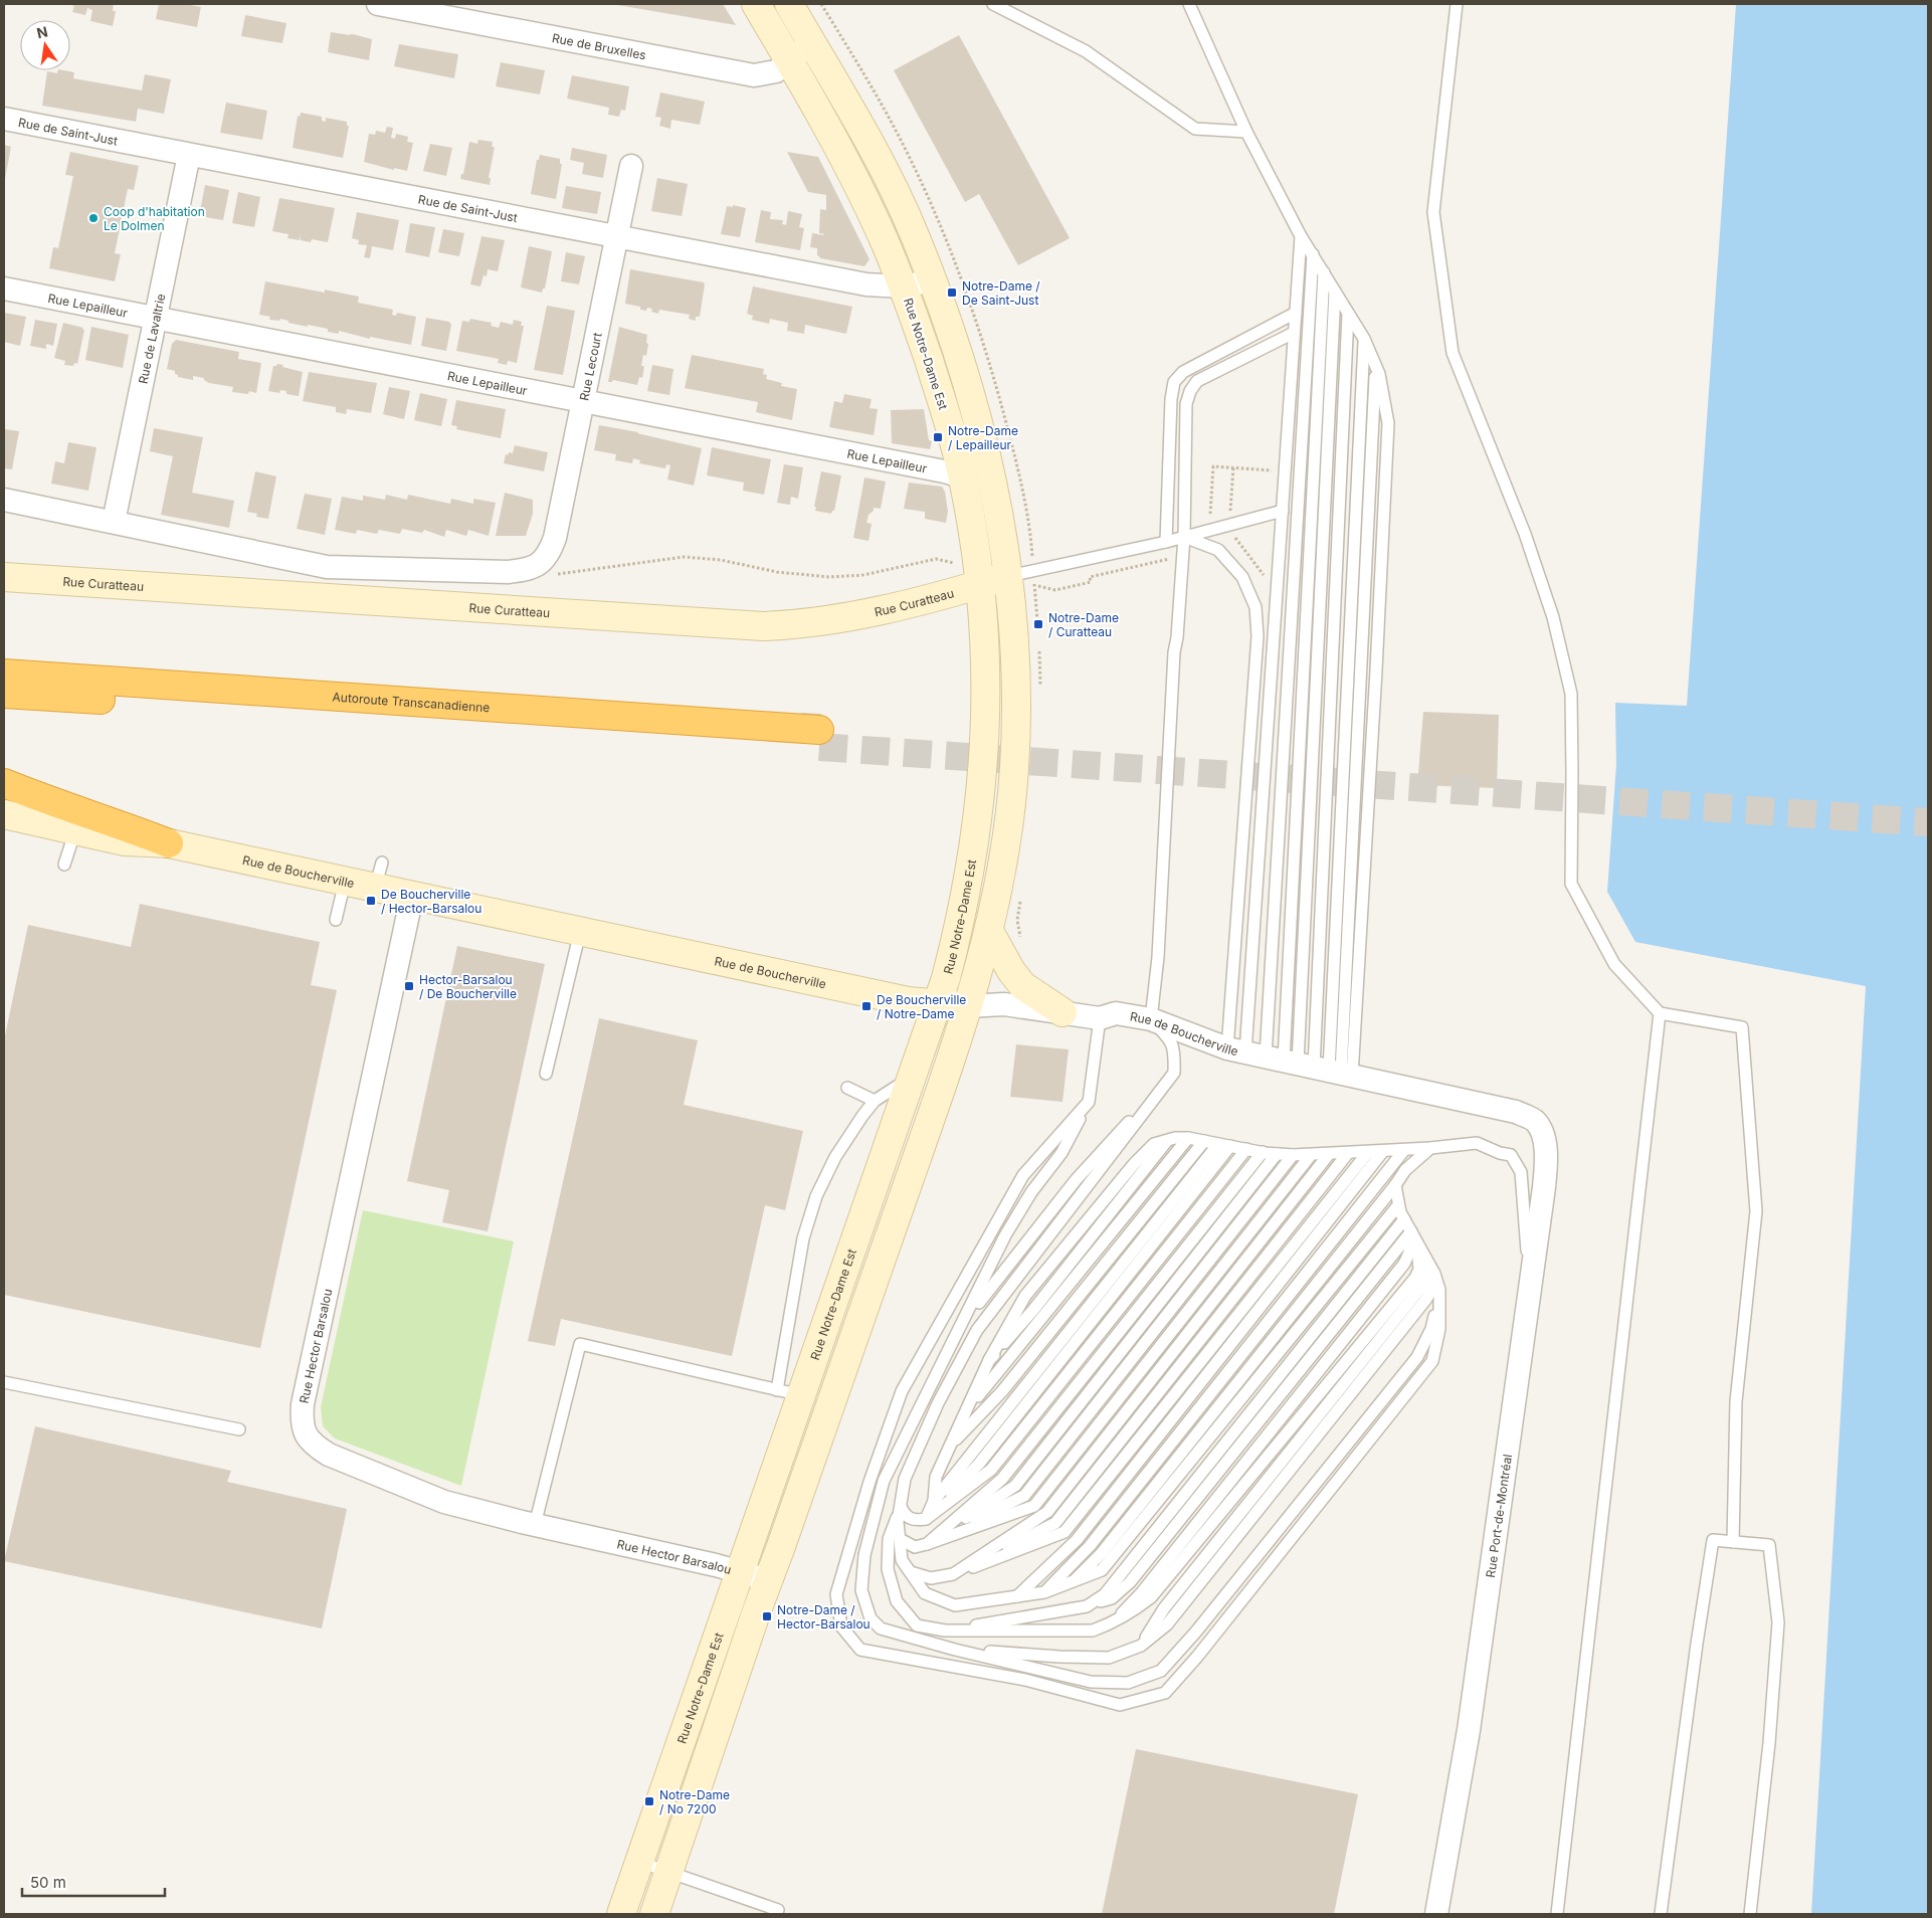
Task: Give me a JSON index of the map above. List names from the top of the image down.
{
  "streets": {
    "highway": ["Autoroute Transcanadienne"],
    "main road": ["Rue Notre-Dame Est", "Rue Curatteau", "Rue de Boucherville"],
    "street": [
      "Rue de Bruxelles",
      "Rue de Saint-Just",
      "Rue Lepailleur",
      "Rue de Lavaltrie",
      "Rue Lecourt",
      "Rue Hector Barsalou",
      "Rue Port-de-Montréal"
    ]
  },
  "crossings": [
    ["Rue de Bruxelles", "Rue Notre-Dame Est"],
    ["Rue de Saint-Just", "Rue de Lavaltrie"],
    ["Rue de Saint-Just", "Rue Notre-Dame Est"],
    ["Rue de Saint-Just", "Rue Lecourt"],
    ["Rue Lepailleur", "Rue de Lavaltrie"],
    ["Rue Lepailleur", "Rue Notre-Dame Est"],
    ["Rue Lepailleur", "Rue Lecourt"],
    ["Rue Notre-Dame Est", "Rue Curatteau"],
    ["Rue Notre-Dame Est", "Rue de Boucherville"],
    ["Rue Notre-Dame Est", "Rue Hector Barsalou"],
    ["Rue de Boucherville", "Rue Hector Barsalou"],
    ["Rue de Boucherville", "Rue Port-de-Montréal"]
  ],
  "places": {
    "other": ["Coop d'habitation Le Dolmen"],
    "transit": [
      "Notre-Dame / De Saint-Just",
      "Notre-Dame / Lepailleur",
      "Notre-Dame / Curatteau",
      "De Boucherville / Hector-Barsalou",
      "Hector-Barsalou / De Boucherville",
      "De Boucherville / Notre-Dame",
      "Notre-Dame / Hector-Barsalou",
      "Notre-Dame / No 7200"
    ]
  },
  "scale_bar": "50 m",
  "north": "top"
}
